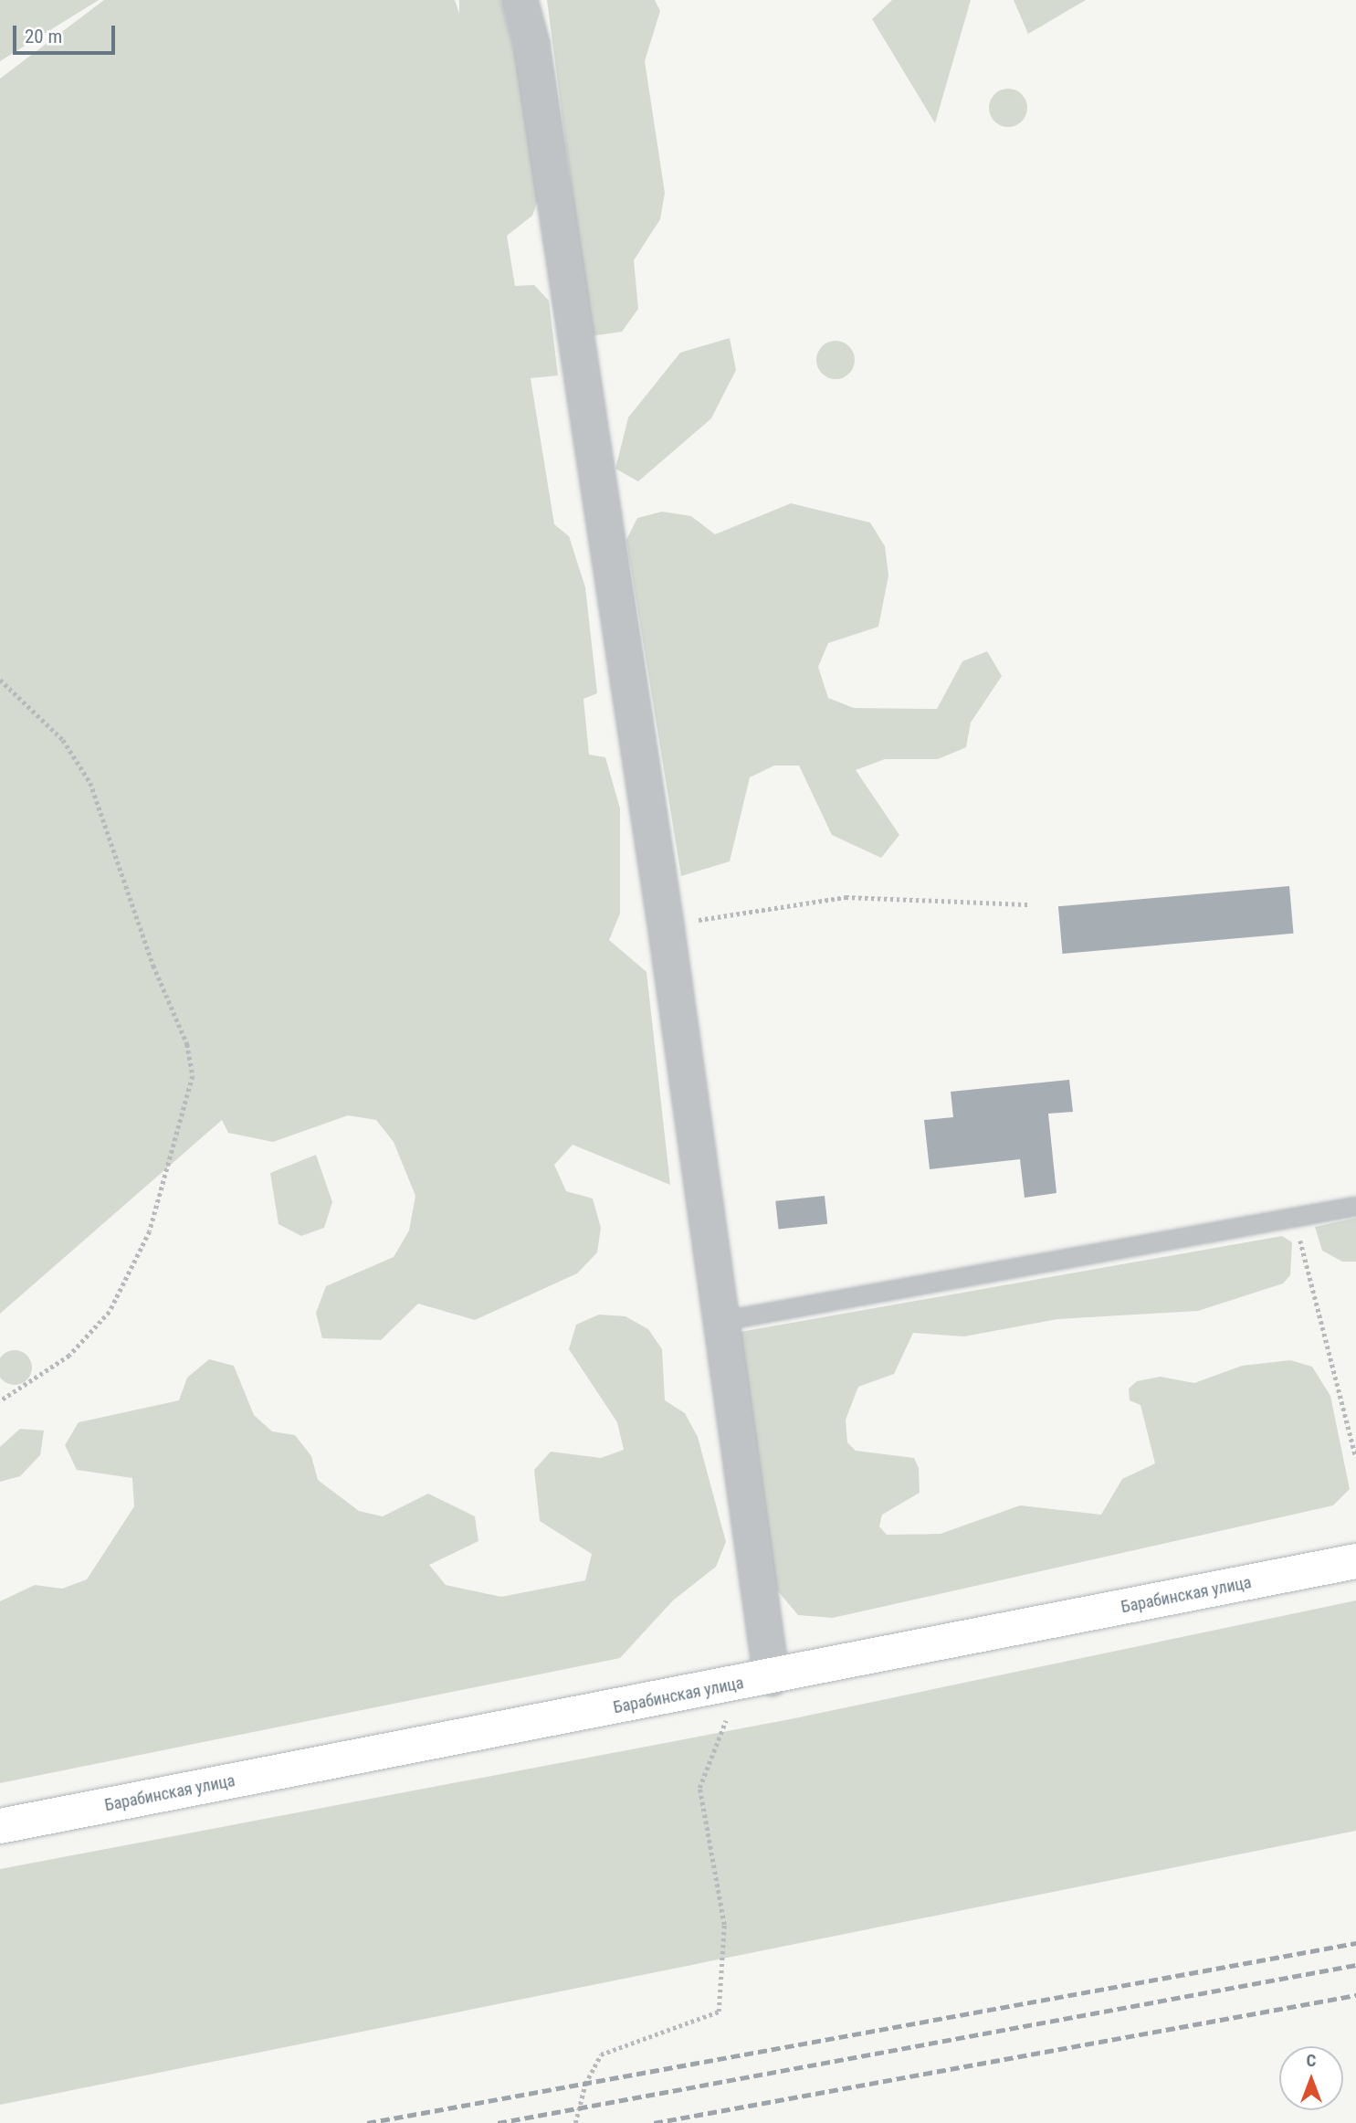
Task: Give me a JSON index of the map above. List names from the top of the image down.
{
  "streets": {
    "main road": ["Барабинская улица"]
  },
  "scale_bar": "20 m",
  "north": "top"
}
